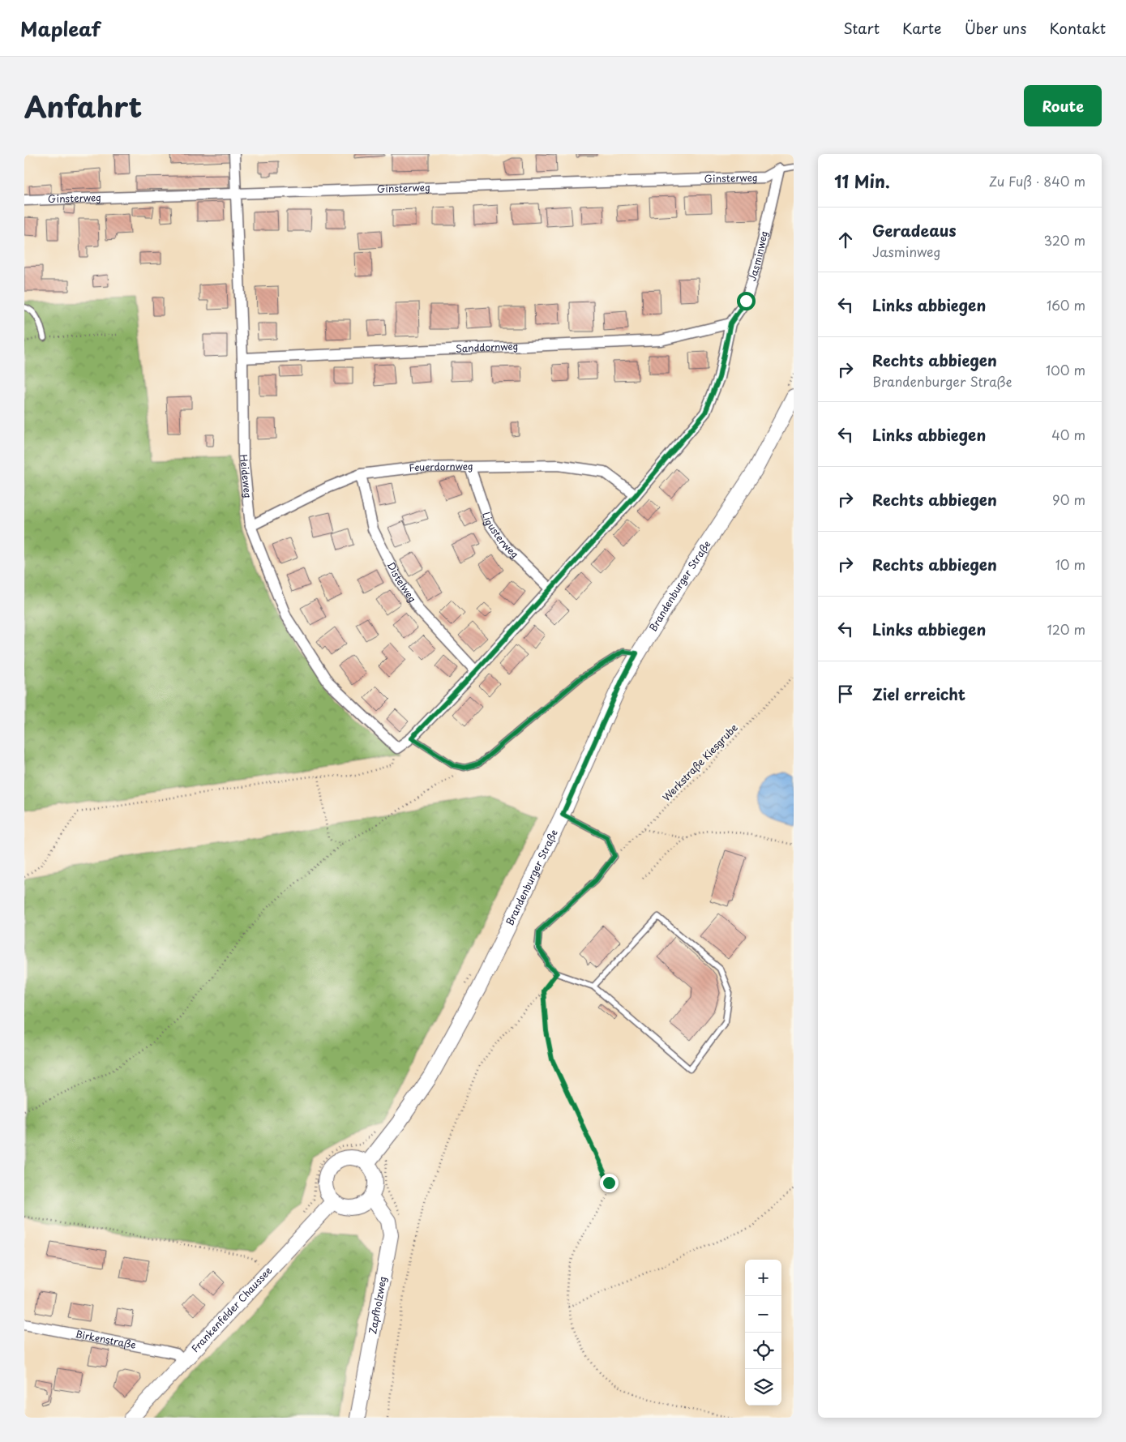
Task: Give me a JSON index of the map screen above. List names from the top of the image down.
{
  "streets": {
    "street": [
      "Ginsterweg",
      "Jasminweg",
      "Sanddornweg",
      "Feuerdornweg",
      "Heideweg",
      "Ligusterweg",
      "Distelweg",
      "Brandenburger Straße",
      "Zapfholzweg",
      "Frankenfelder Chaussee",
      "Birkenstraße"
    ],
    "path": ["Werkstraße Kiesgrube"]
  },
  "crossings": [
    ["Ginsterweg", "Jasminweg"],
    ["Ginsterweg", "Heideweg"],
    ["Jasminweg", "Sanddornweg"],
    ["Jasminweg", "Feuerdornweg"],
    ["Jasminweg", "Heideweg"],
    ["Jasminweg", "Ligusterweg"],
    ["Jasminweg", "Distelweg"],
    ["Sanddornweg", "Heideweg"],
    ["Feuerdornweg", "Heideweg"],
    ["Feuerdornweg", "Ligusterweg"],
    ["Feuerdornweg", "Distelweg"],
    ["Brandenburger Straße", "Zapfholzweg"],
    ["Brandenburger Straße", "Frankenfelder Chaussee"],
    ["Zapfholzweg", "Frankenfelder Chaussee"],
    ["Frankenfelder Chaussee", "Birkenstraße"]
  ],
  "page": {
    "header": "Mapleaf",
    "nav": [
      "Start",
      "Karte",
      "Über uns",
      "Kontakt"
    ],
    "title": "Anfahrt",
    "buttons": "Route",
    "heading": ["11 Min.", "Zu Fuß · 840 m"],
    "list": [
      ["Geradeaus", "Jasminweg", "320 m"],
      ["Links abbiegen", "160 m"],
      ["Rechts abbiegen", "Brandenburger Straße", "100 m"],
      ["Links abbiegen", "40 m"],
      ["Rechts abbiegen", "90 m"],
      ["Rechts abbiegen", "10 m"],
      ["Links abbiegen", "120 m"],
      "Ziel erreicht"
    ],
    "map_buttons": ["+", "−"]
  }
}
